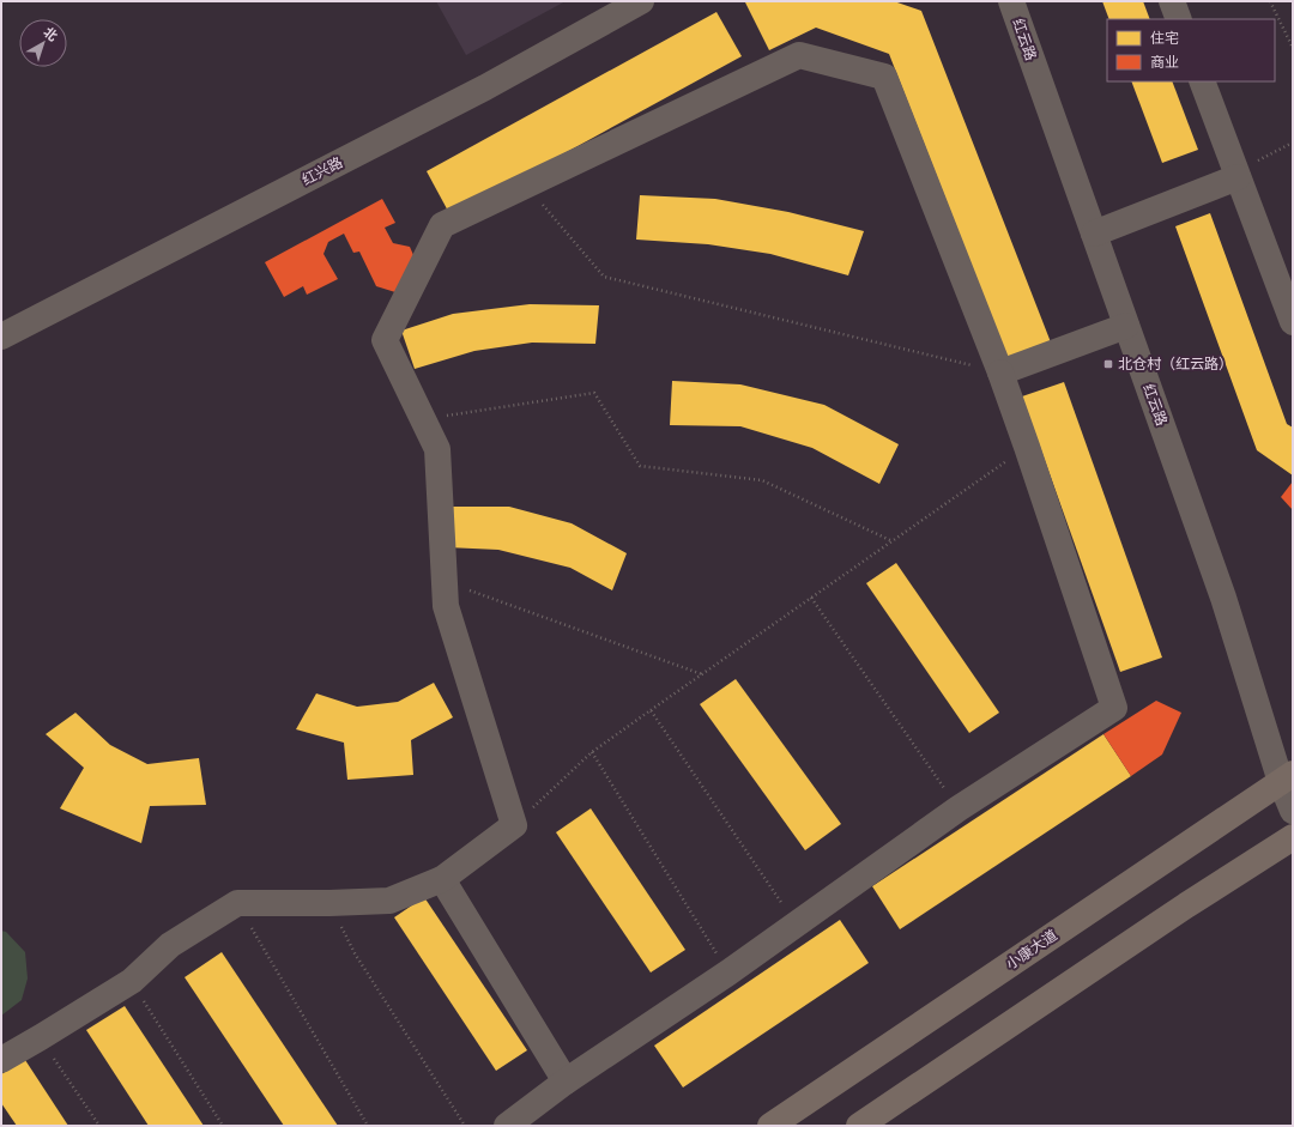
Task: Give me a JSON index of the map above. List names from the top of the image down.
{
  "streets": {
    "main road": ["小康大道"],
    "street": ["红云路", "红兴路"]
  },
  "crossings": [
    ["红云路", "小康大道"]
  ],
  "places": {
    "transit": ["北仓村（红云路）"]
  },
  "legend": ["住宅", "商业"],
  "north": "top right"
}
